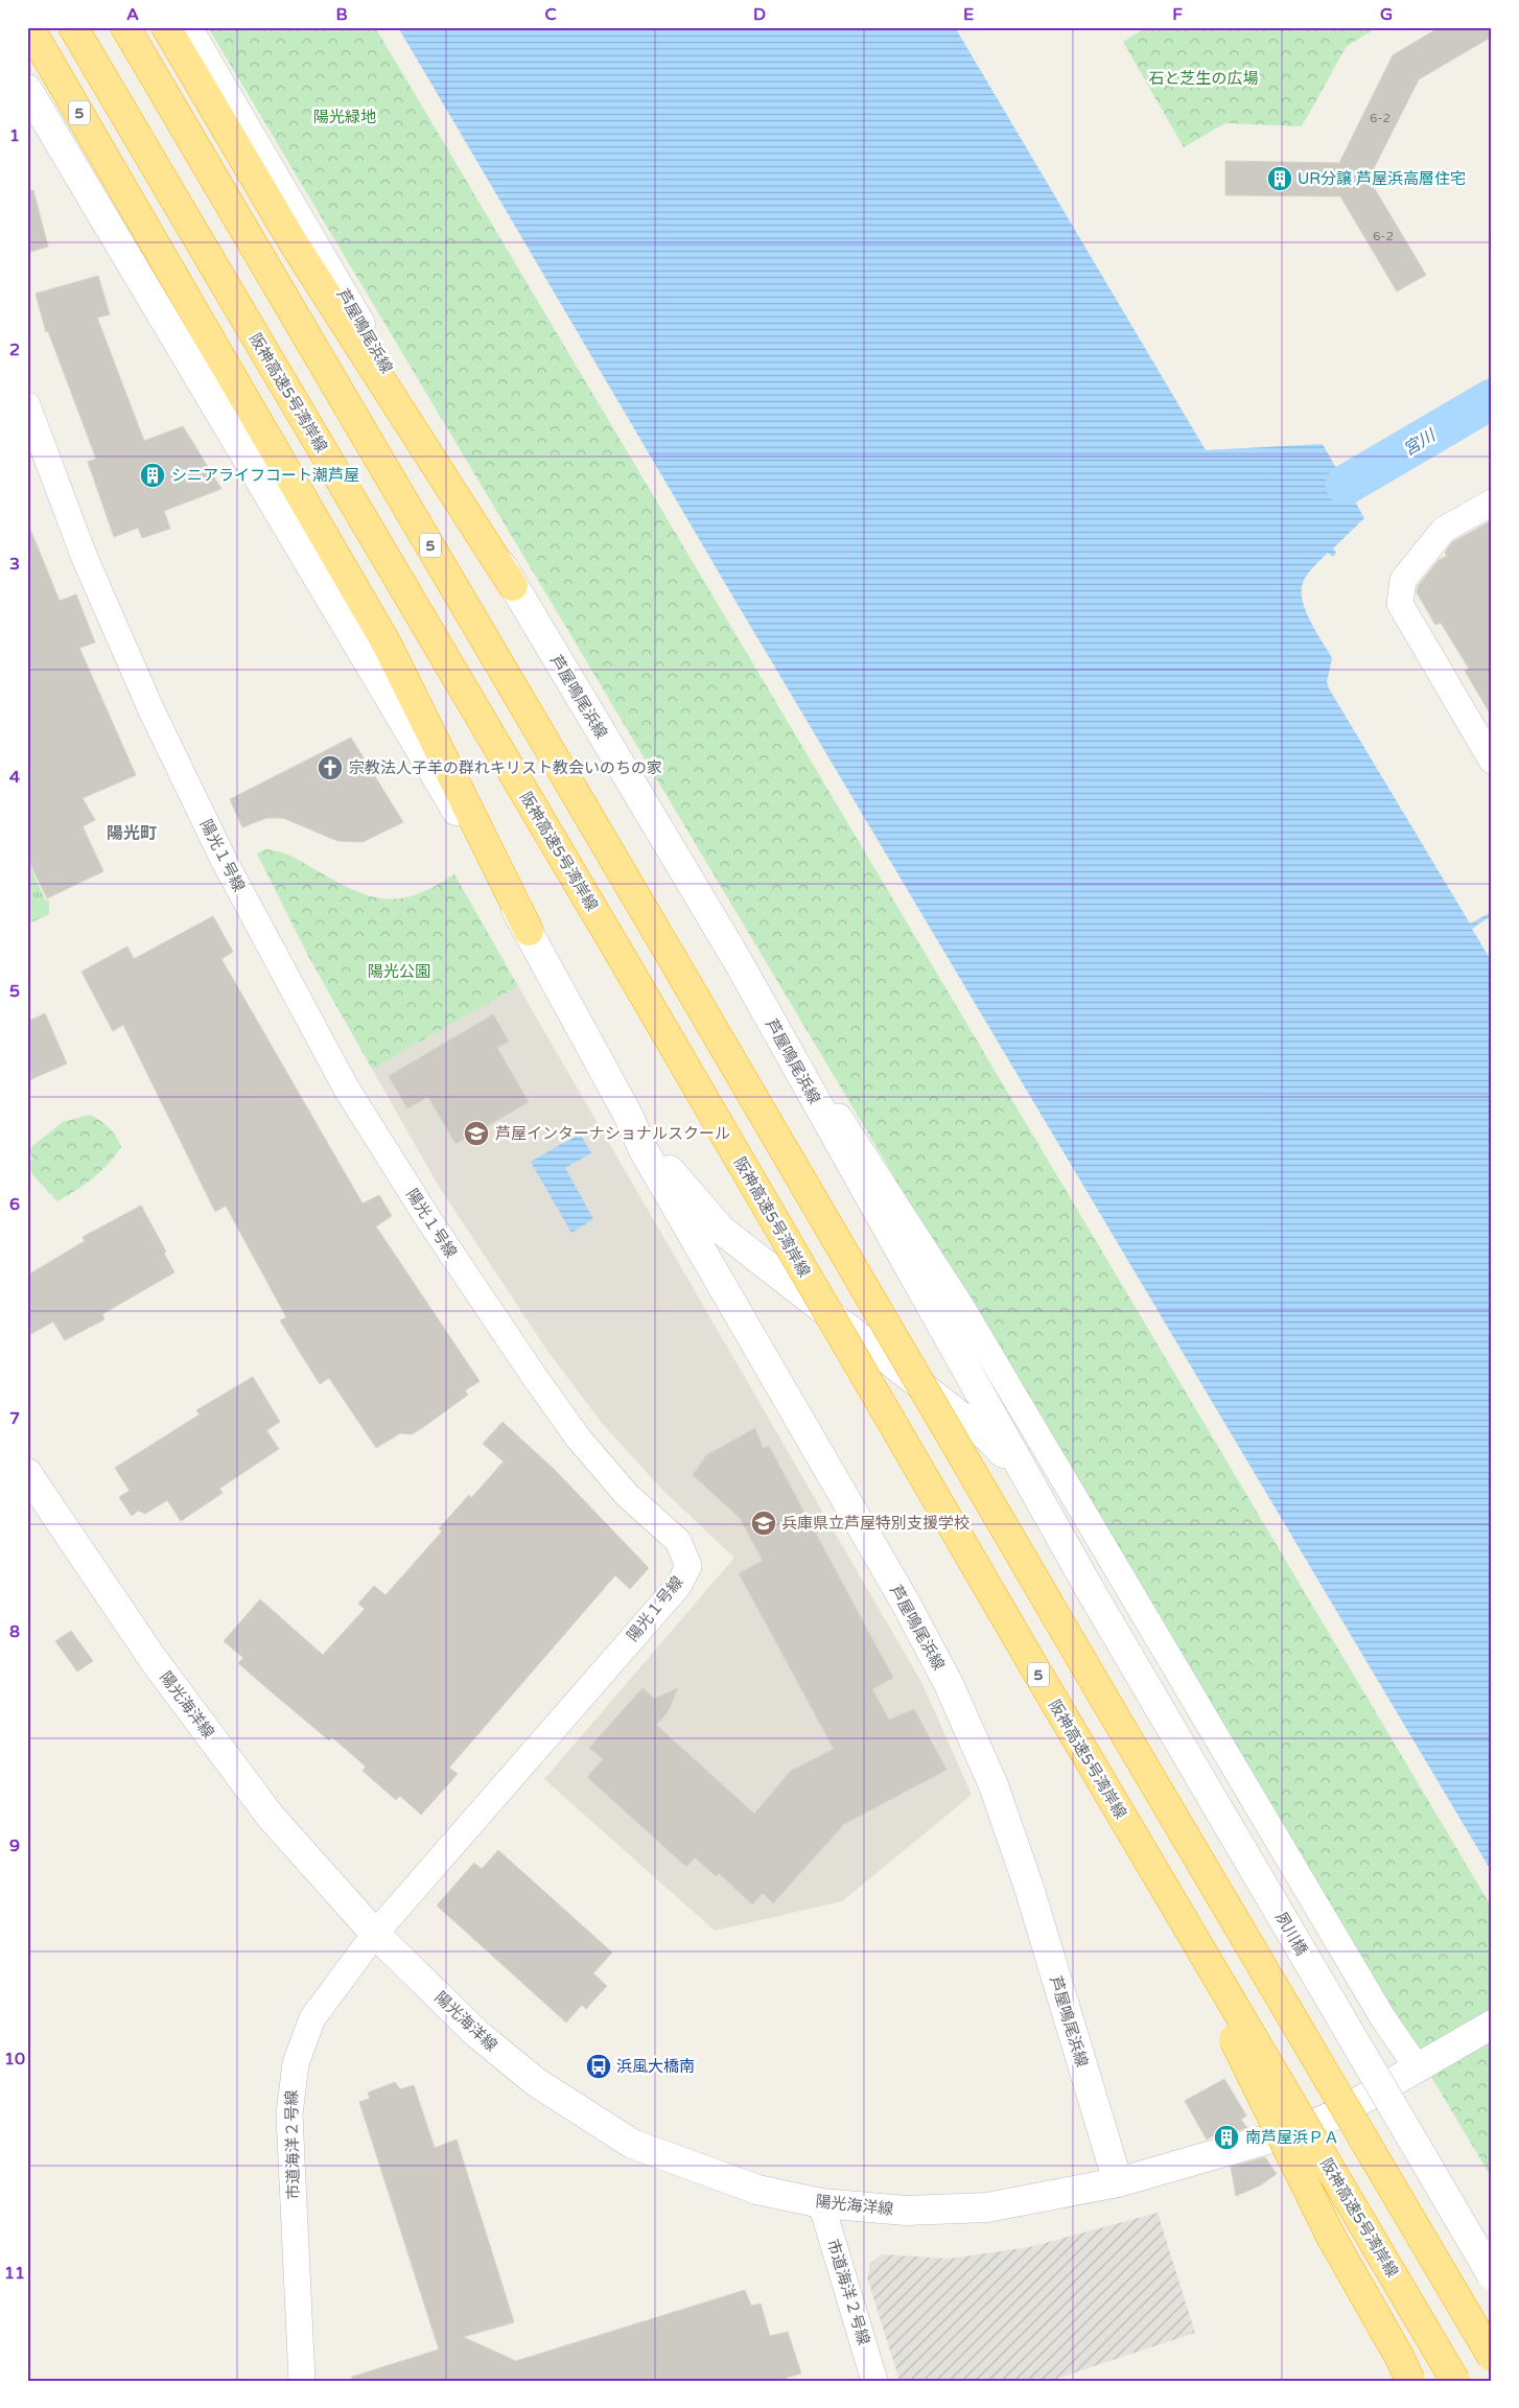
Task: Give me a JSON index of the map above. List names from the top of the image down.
{
  "streets": {
    "highway": ["5", "阪神高速5号湾岸線"],
    "main road": ["芦屋鳴尾浜線", "陽光海洋線", "夙川橋"],
    "street": ["陽光１号線", "市道海洋２号線"]
  },
  "crossings": [
    ["5", "芦屋鳴尾浜線"],
    ["芦屋鳴尾浜線", "陽光海洋線"],
    ["芦屋鳴尾浜線", "夙川橋"],
    ["陽光１号線", "陽光海洋線"],
    ["陽光１号線", "市道海洋２号線"],
    ["陽光海洋線", "市道海洋２号線"]
  ],
  "districts": ["陽光町"],
  "water": ["宮川"],
  "parks": ["石と芝生の広場", "陽光緑地", "陽光公園"],
  "places": {
    "building": ["UR分譲 芦屋浜高層住宅", "シニアライフコート潮芦屋", "南芦屋浜ＰＡ"],
    "church": ["宗教法人子羊の群れキリスト教会いのちの家"],
    "school or university": ["芦屋インターナショナルスクール", "兵庫県立芦屋特別支援学校"],
    "bus stop": ["浜風大橋南"]
  },
  "house_numbers": ["6-2", "6-2"],
  "grid": {
    "columns": [
      "A",
      "B",
      "C",
      "D",
      "E",
      "F",
      "G"
    ],
    "rows": [
      "1",
      "2",
      "3",
      "4",
      "5",
      "6",
      "7",
      "8",
      "9",
      "10",
      "11"
    ]
  }
}
